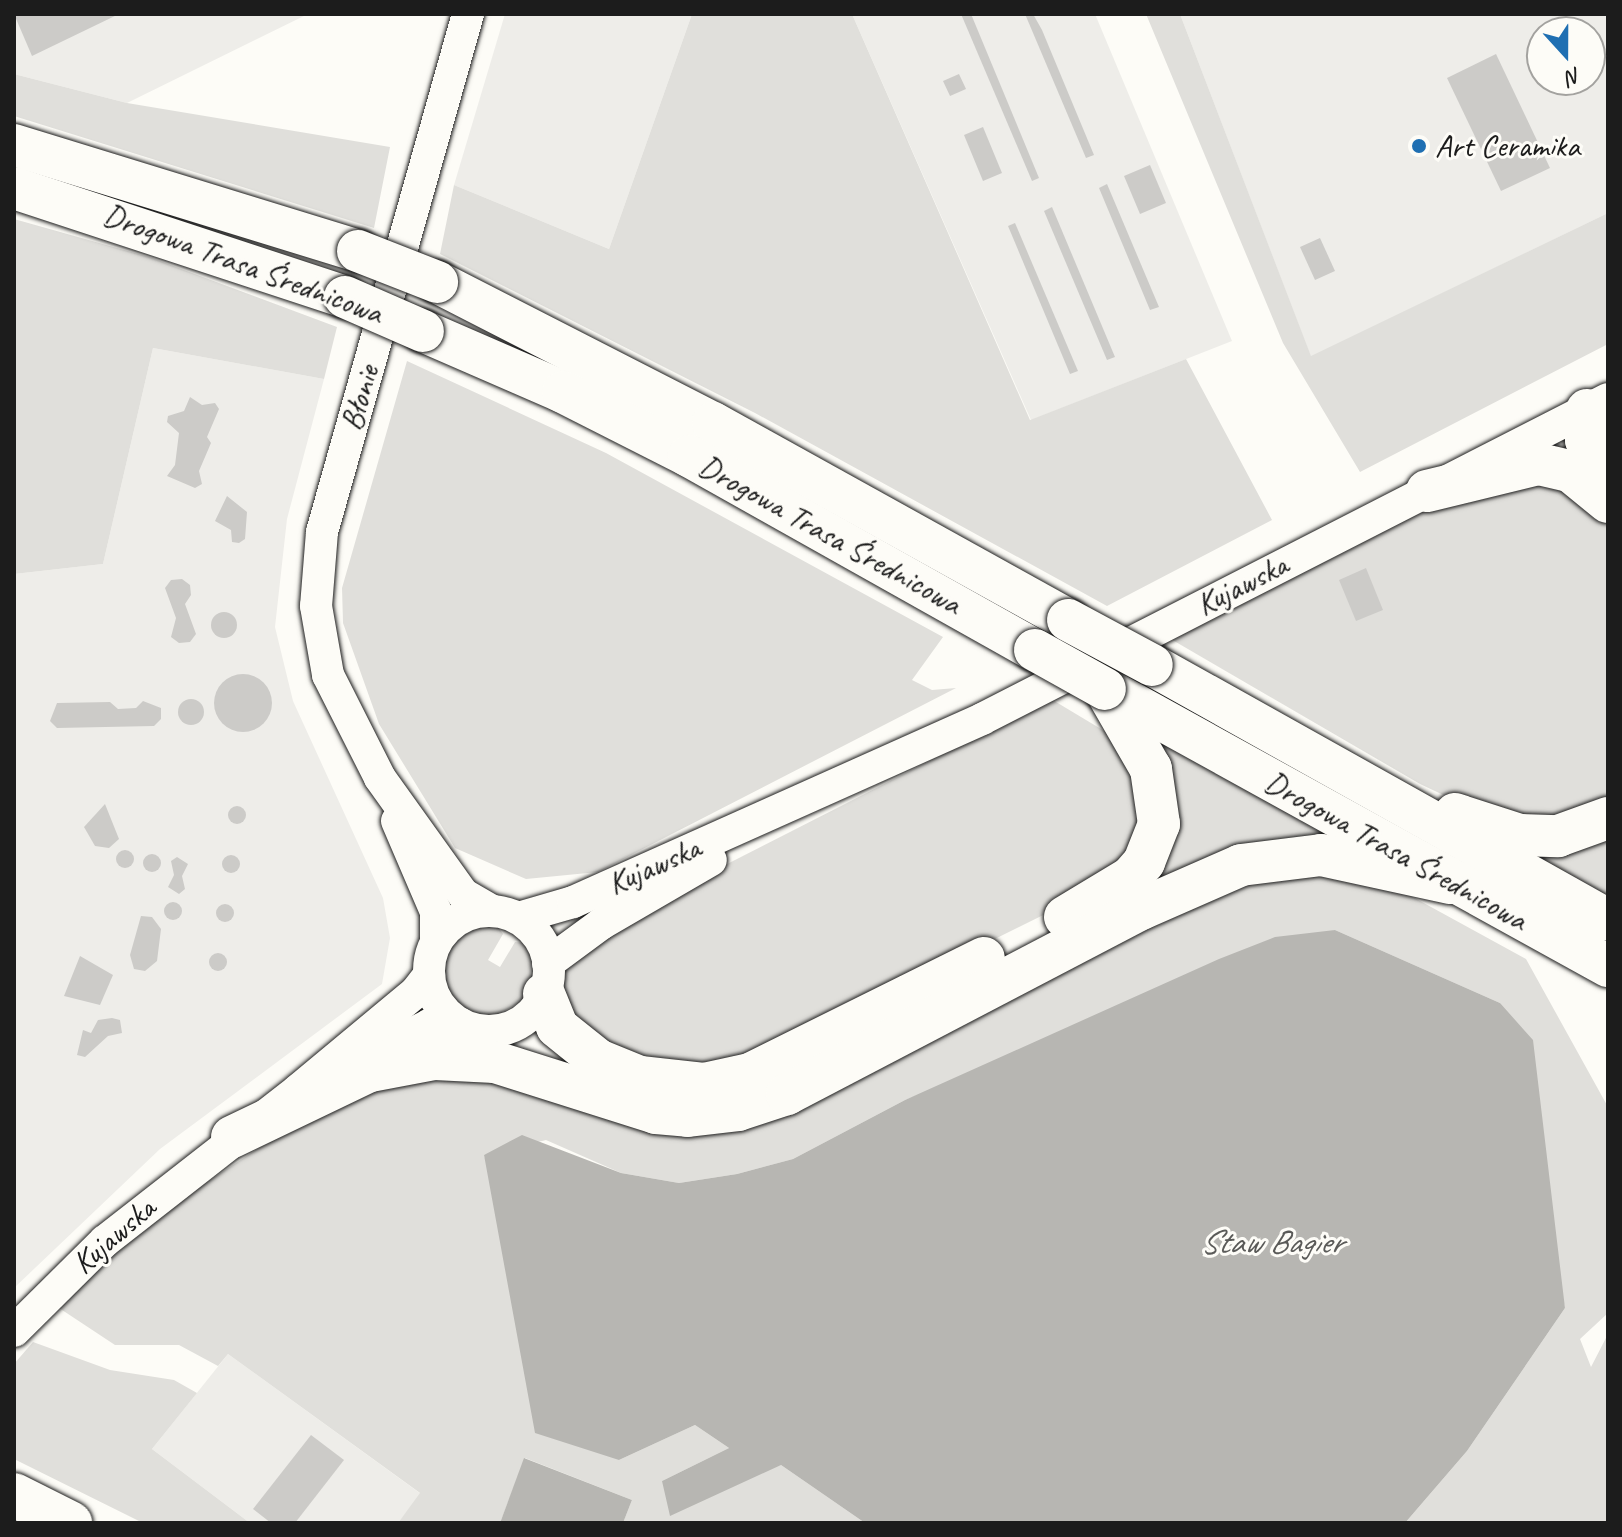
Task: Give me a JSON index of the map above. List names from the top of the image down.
{
  "streets": {
    "main road": ["Drogowa Trasa Średnicowa"],
    "street": ["Błonie", "Kujawska"]
  },
  "crossings": [
    ["Błonie", "Kujawska"]
  ],
  "water": ["Staw Bagier"],
  "places": ["Art Ceramika"],
  "north": "bottom"
}
